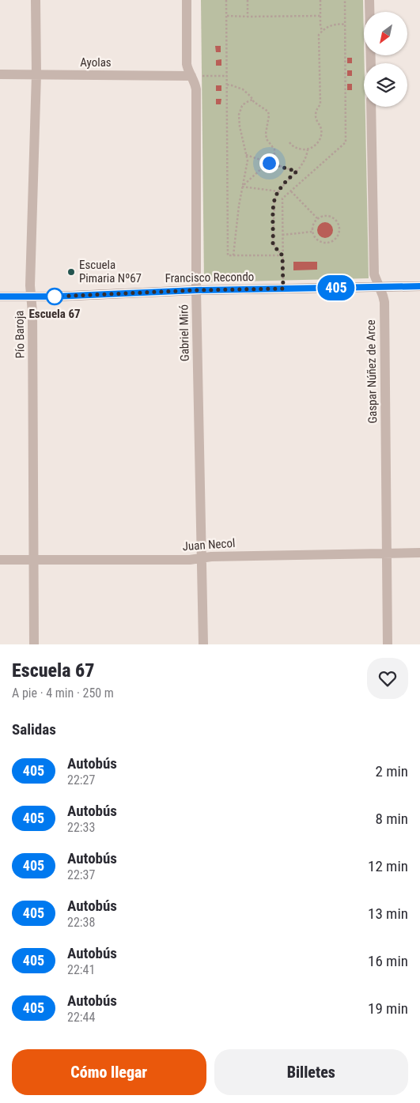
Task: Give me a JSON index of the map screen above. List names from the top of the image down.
{
  "streets": {
    "street": [
      "Ayolas",
      "Francisco Recondo",
      "Gabriel Miró",
      "Pío Baroja",
      "Gaspar Núñez de Arce",
      "Juan Necol"
    ]
  },
  "crossings": [
    ["Ayolas", "Gabriel Miró"],
    ["Ayolas", "Pío Baroja"],
    ["Francisco Recondo", "Gabriel Miró"],
    ["Francisco Recondo", "Pío Baroja"],
    ["Francisco Recondo", "Gaspar Núñez de Arce"],
    ["Gabriel Miró", "Juan Necol"],
    ["Pío Baroja", "Juan Necol"],
    ["Gaspar Núñez de Arce", "Juan Necol"]
  ],
  "places": ["Escuela Pimaria Nº67", "Escuela 67"],
  "lines": ["bus line 405"],
  "north": "bottom left",
  "page": {
    "on_map": "405",
    "heading": [
      ["Escuela 67", "A pie · 4 min · 250 m"],
      "Salidas"
    ],
    "list": [
      {
        "mark": "405",
        "name": "Autobús",
        "note": "22:27",
        "value": "2 min"
      },
      {
        "mark": "405",
        "name": "Autobús",
        "note": "22:33",
        "value": "8 min"
      },
      {
        "mark": "405",
        "name": "Autobús",
        "note": "22:37",
        "value": "12 min"
      },
      {
        "mark": "405",
        "name": "Autobús",
        "note": "22:38",
        "value": "13 min"
      },
      {
        "mark": "405",
        "name": "Autobús",
        "note": "22:41",
        "value": "16 min"
      },
      {
        "mark": "405",
        "name": "Autobús",
        "note": "22:44",
        "value": "19 min"
      }
    ],
    "buttons": ["Cómo llegar", "Billetes"]
  }
}
